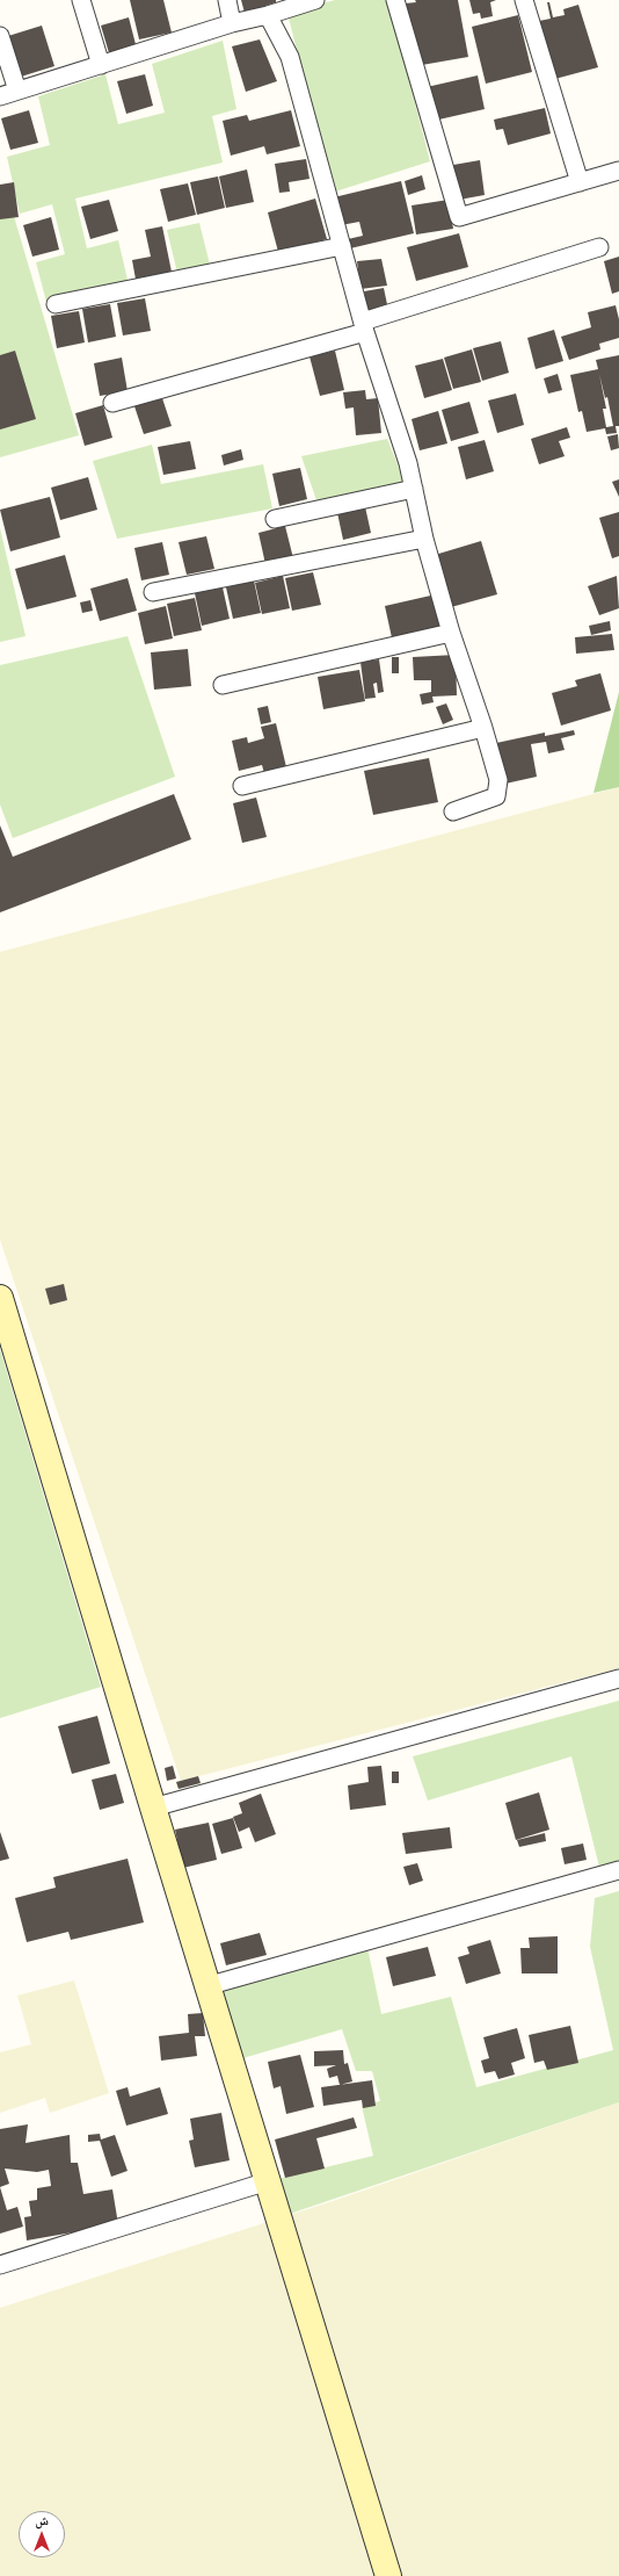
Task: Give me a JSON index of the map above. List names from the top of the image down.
{
  "north": "top"
}
